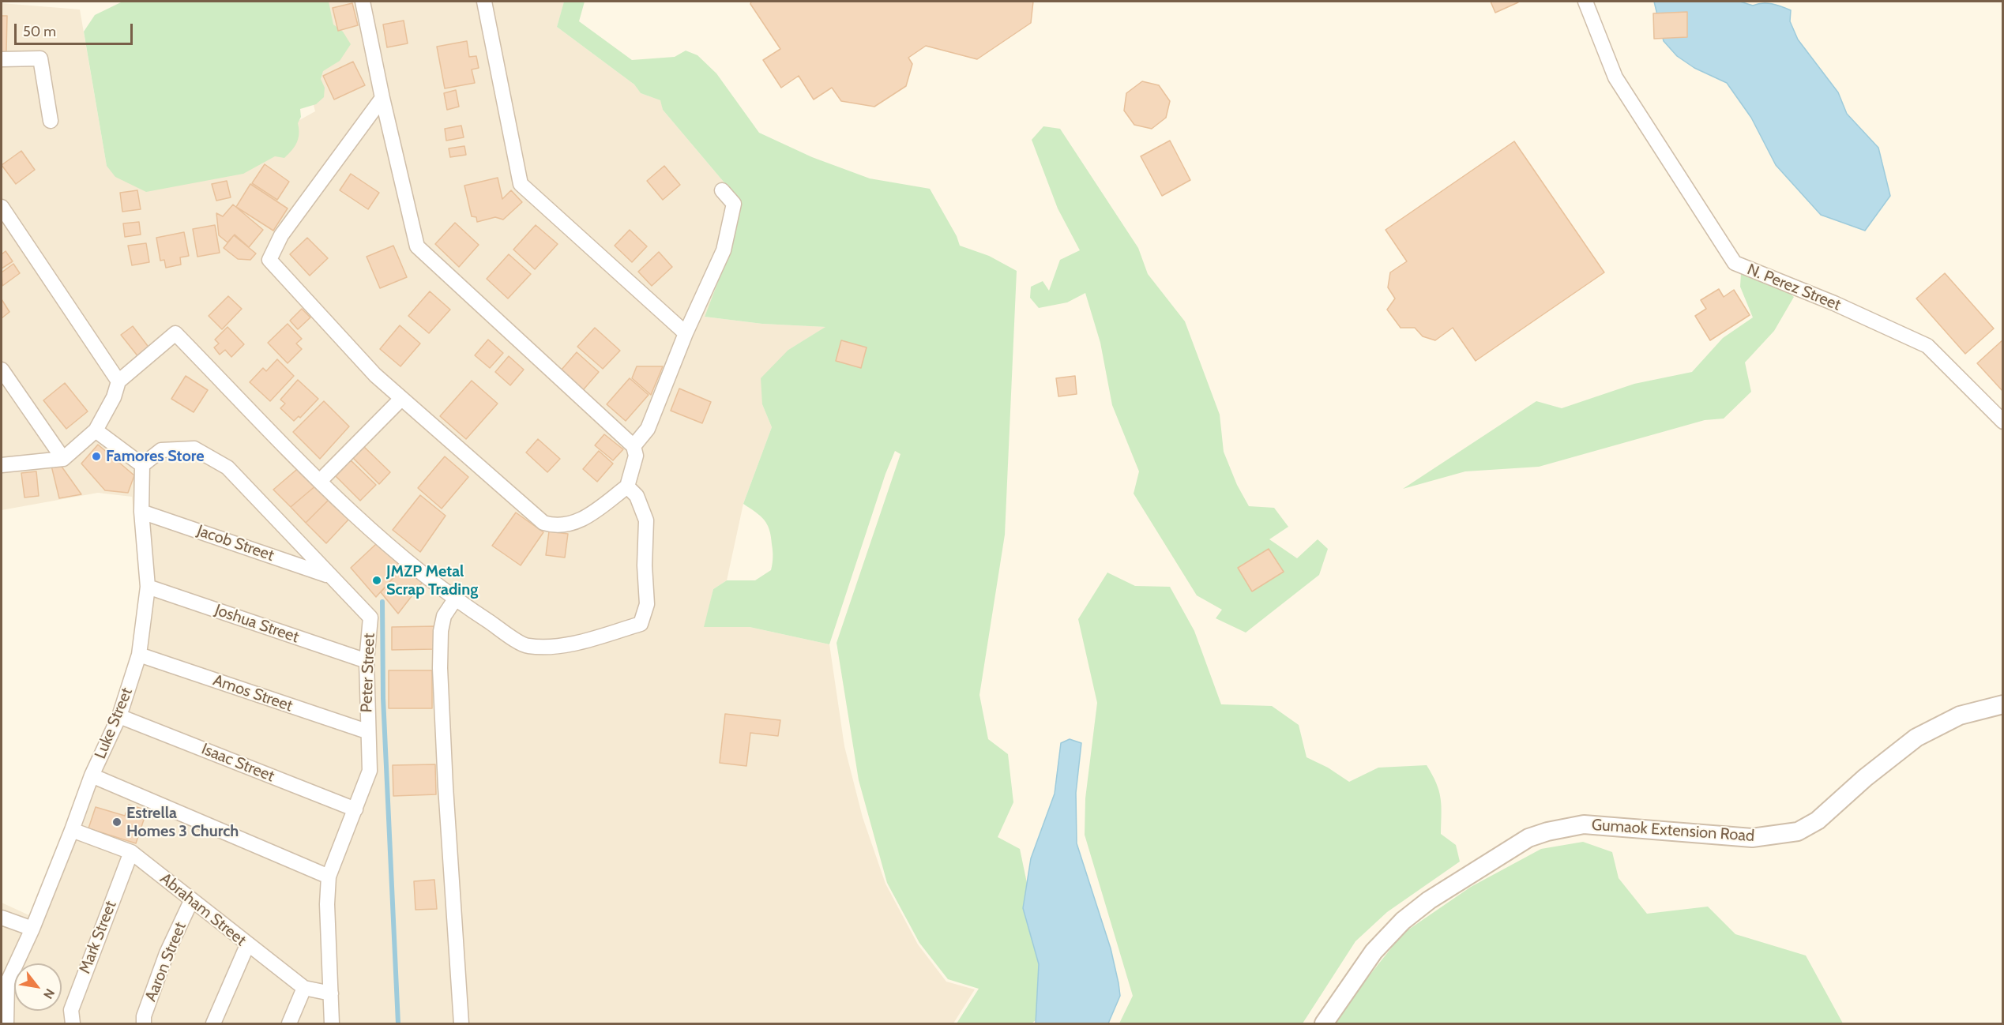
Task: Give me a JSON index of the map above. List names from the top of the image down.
{
  "streets": {
    "street": [
      "N. Perez Street",
      "Jacob Street",
      "Joshua Street",
      "Peter Street",
      "Amos Street",
      "Luke Street",
      "Isaac Street",
      "Gumaok Extension Road",
      "Abraham Street",
      "Mark Street",
      "Aaron Street"
    ]
  },
  "crossings": [
    ["Jacob Street", "Peter Street"],
    ["Jacob Street", "Luke Street"],
    ["Joshua Street", "Peter Street"],
    ["Joshua Street", "Luke Street"],
    ["Peter Street", "Amos Street"],
    ["Peter Street", "Luke Street"],
    ["Peter Street", "Isaac Street"],
    ["Peter Street", "Abraham Street"],
    ["Amos Street", "Luke Street"],
    ["Luke Street", "Isaac Street"],
    ["Luke Street", "Abraham Street"],
    ["Abraham Street", "Mark Street"],
    ["Abraham Street", "Aaron Street"]
  ],
  "places": ["Famores Store", "JMZP Metal Scrap Trading", "Estrella Homes 3 Church"],
  "scale_bar": "50 m",
  "north": "bottom right"
}
